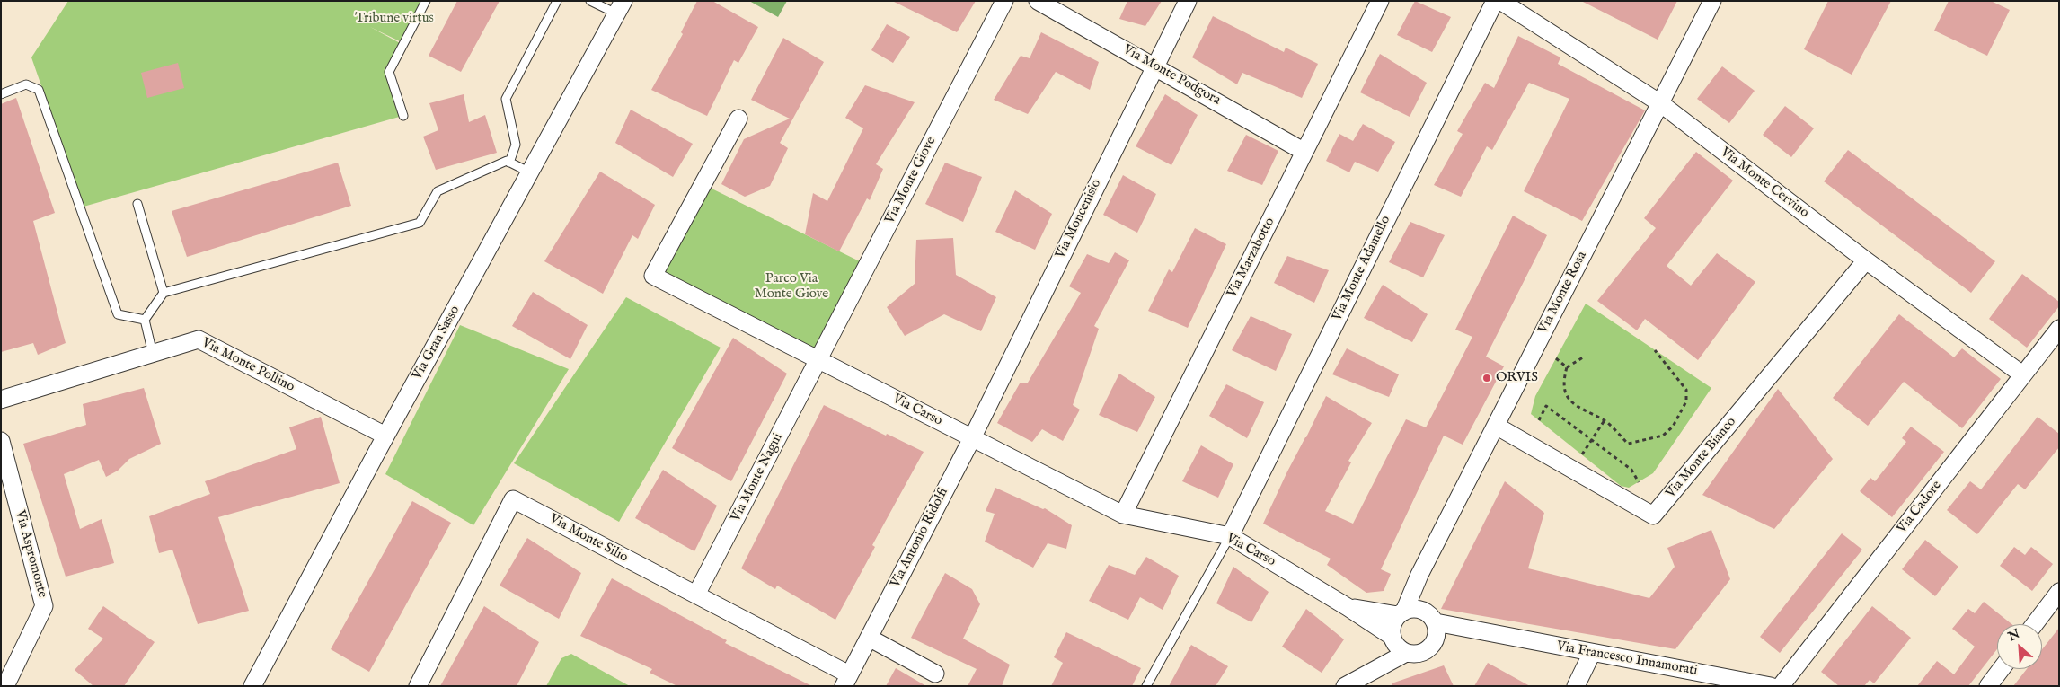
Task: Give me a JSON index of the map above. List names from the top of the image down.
{
  "streets": {
    "street": [
      "Via Monte Podgora",
      "Via Monte Giove",
      "Via Monte Cervino",
      "Via Moncenisio",
      "Via Marzabotto",
      "Via Monte Adamello",
      "Via Monte Rosa",
      "Via Gran Sasso",
      "Via Monte Pollino",
      "Via Carso",
      "Via Monte Bianco",
      "Via Monte Nagni",
      "Via Cadore",
      "Via Antonio Ridolfi",
      "Via Monte Silio",
      "Via Aspromonte",
      "Via Francesco Innamorati"
    ]
  },
  "crossings": [
    ["Via Monte Podgora", "Via Moncenisio"],
    ["Via Monte Podgora", "Via Marzabotto"],
    ["Via Monte Giove", "Via Carso"],
    ["Via Monte Giove", "Via Monte Nagni"],
    ["Via Monte Cervino", "Via Monte Rosa"],
    ["Via Monte Cervino", "Via Monte Bianco"],
    ["Via Monte Cervino", "Via Cadore"],
    ["Via Moncenisio", "Via Carso"],
    ["Via Moncenisio", "Via Antonio Ridolfi"],
    ["Via Marzabotto", "Via Carso"],
    ["Via Monte Adamello", "Via Carso"],
    ["Via Monte Rosa", "Via Carso"],
    ["Via Monte Rosa", "Via Monte Bianco"],
    ["Via Monte Rosa", "Via Francesco Innamorati"],
    ["Via Gran Sasso", "Via Monte Pollino"],
    ["Via Carso", "Via Monte Nagni"],
    ["Via Carso", "Via Antonio Ridolfi"],
    ["Via Carso", "Via Francesco Innamorati"],
    ["Via Monte Nagni", "Via Monte Silio"],
    ["Via Antonio Ridolfi", "Via Monte Silio"]
  ],
  "parks": ["Tribune virtus", "Parco Via Monte Giove"],
  "places": ["ORVIS"],
  "north": "top left"
}
